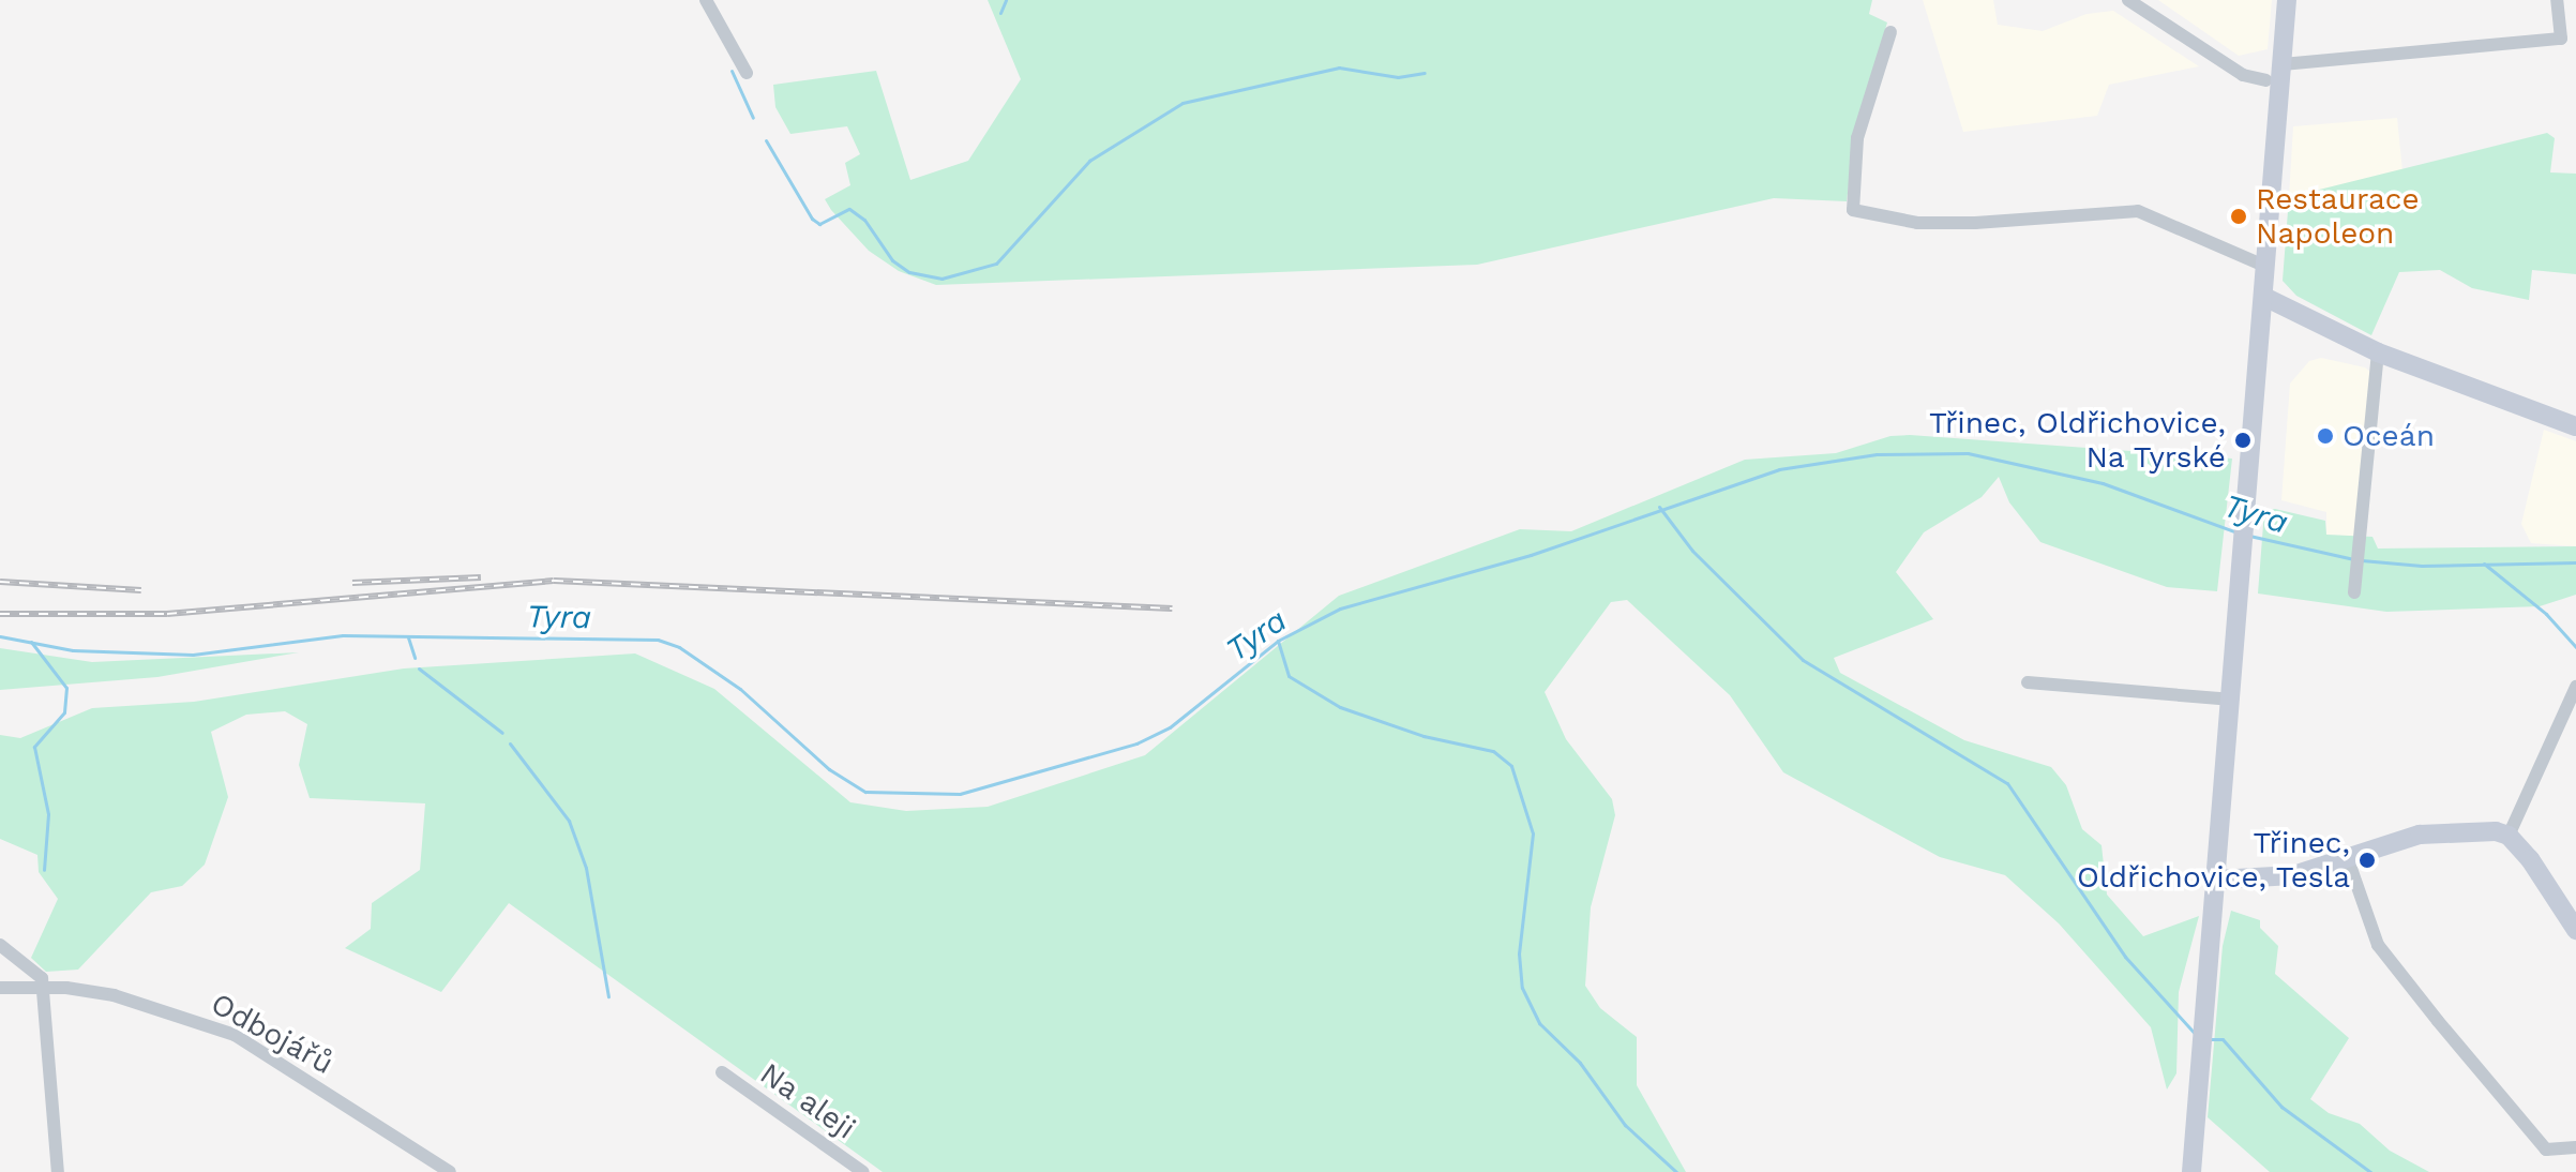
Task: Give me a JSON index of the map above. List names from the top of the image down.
{
  "streets": {
    "street": ["Odbojářů", "Na aleji"]
  },
  "water": ["Tyra"],
  "places": [
    "Restaurace Napoleon",
    "Oceán",
    "Třinec, Oldřichovice, Na Tyrské",
    "Třinec, Oldřichovice, Tesla"
  ]
}
